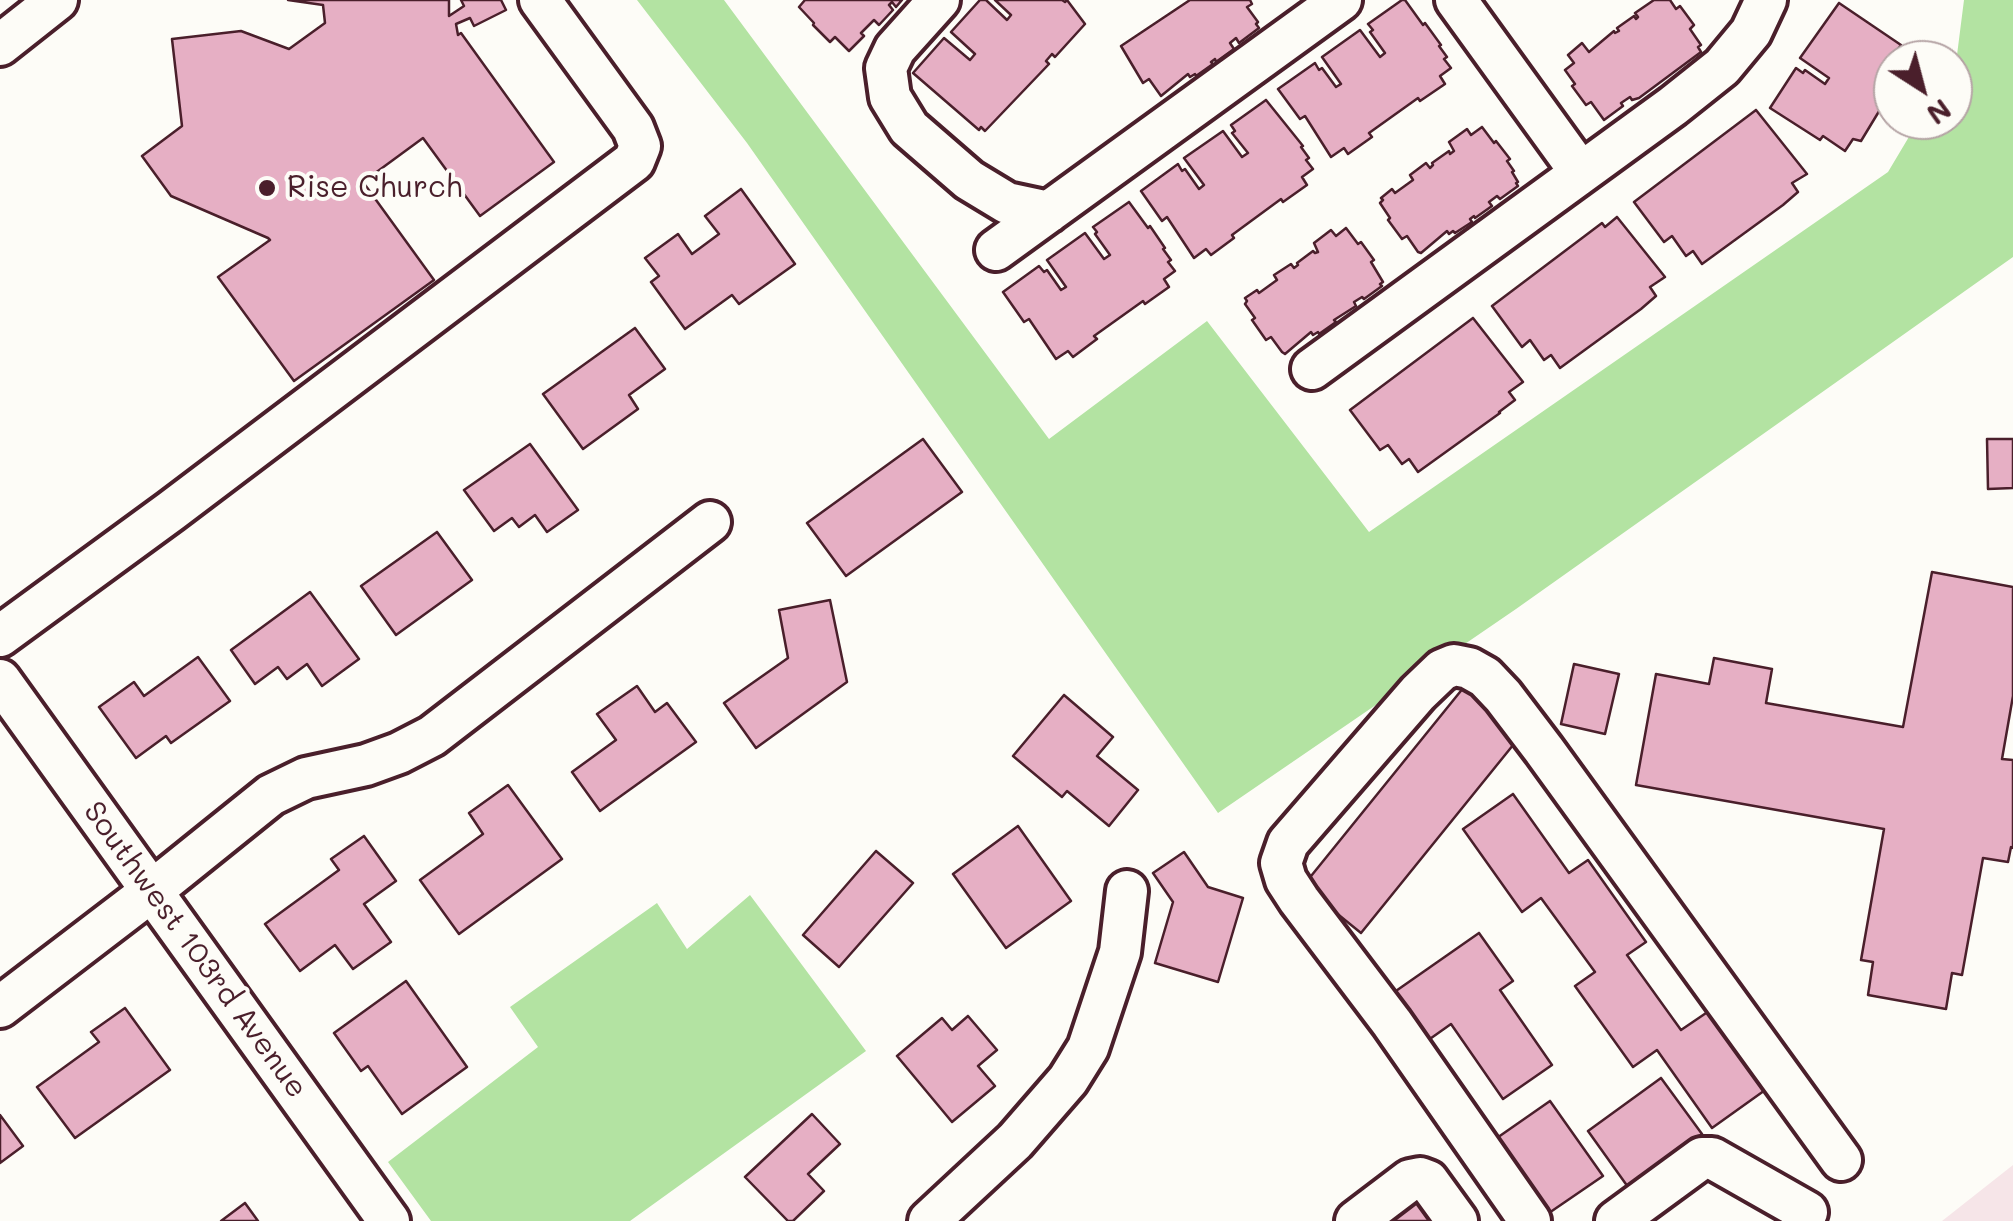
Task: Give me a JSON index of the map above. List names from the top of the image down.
{
  "streets": {
    "street": ["Southwest 103rd Avenue"]
  },
  "places": ["Rise Church"],
  "north": "bottom right"
}
